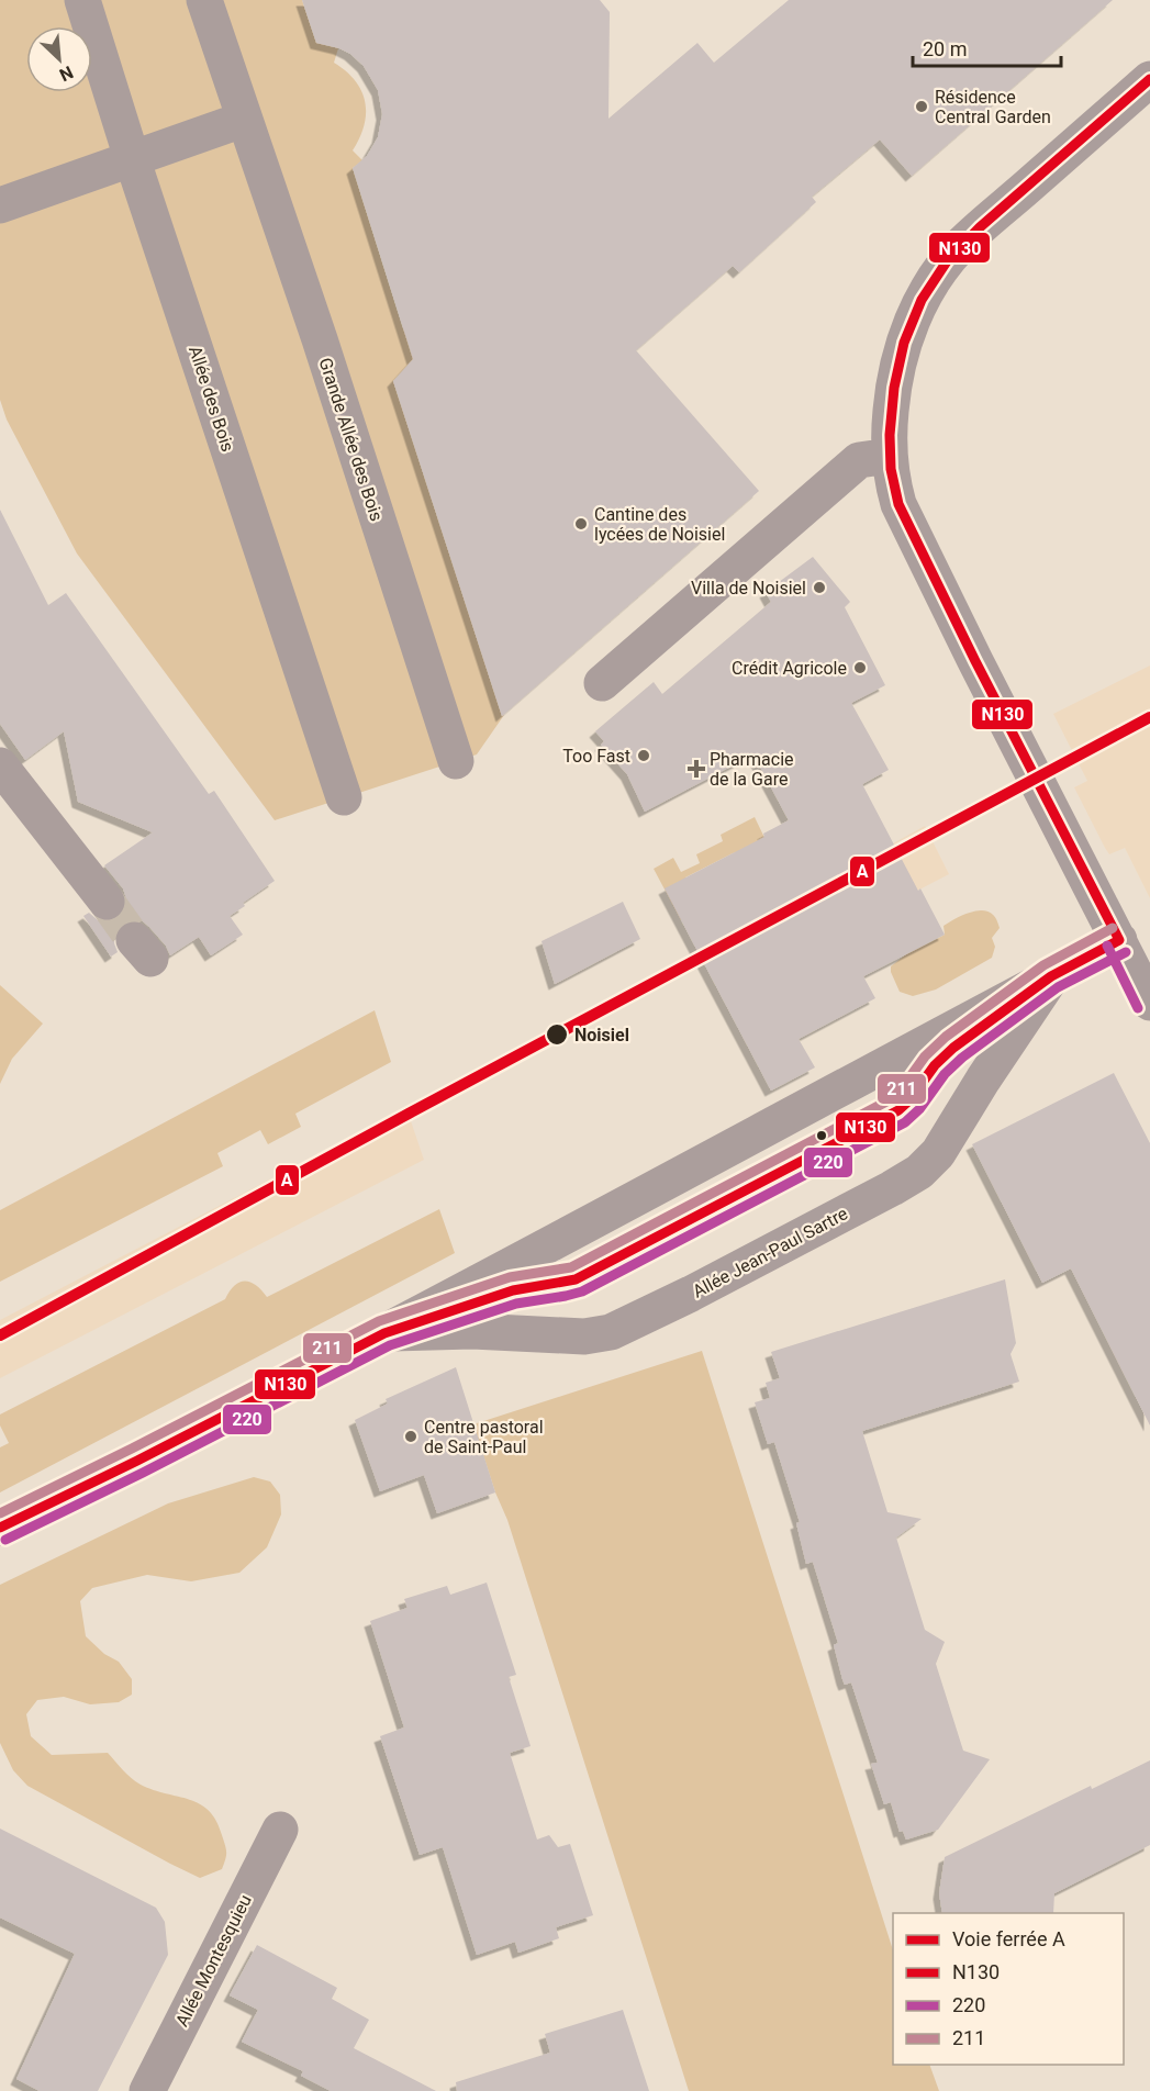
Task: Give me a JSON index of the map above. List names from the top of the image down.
{
  "streets": {
    "street": [
      "Allée des Bois",
      "Grande Allée des Bois",
      "Allée Jean-Paul Sartre",
      "Allée Montesquieu"
    ]
  },
  "places": {
    "other": [
      "Résidence Central Garden",
      "Cantine des lycées de Noisiel",
      "Villa de Noisiel",
      "Crédit Agricole",
      "Too Fast",
      "Noisiel",
      "Centre pastoral de Saint-Paul"
    ],
    "health": ["Pharmacie de la Gare"]
  },
  "lines": [
    "transit line N130",
    "rail line A",
    "transit line 211",
    "transit line 220"
  ],
  "legend": [
    "Voie ferrée A",
    "N130",
    "220",
    "211"
  ],
  "scale_bar": "20 m",
  "north": "bottom right"
}
